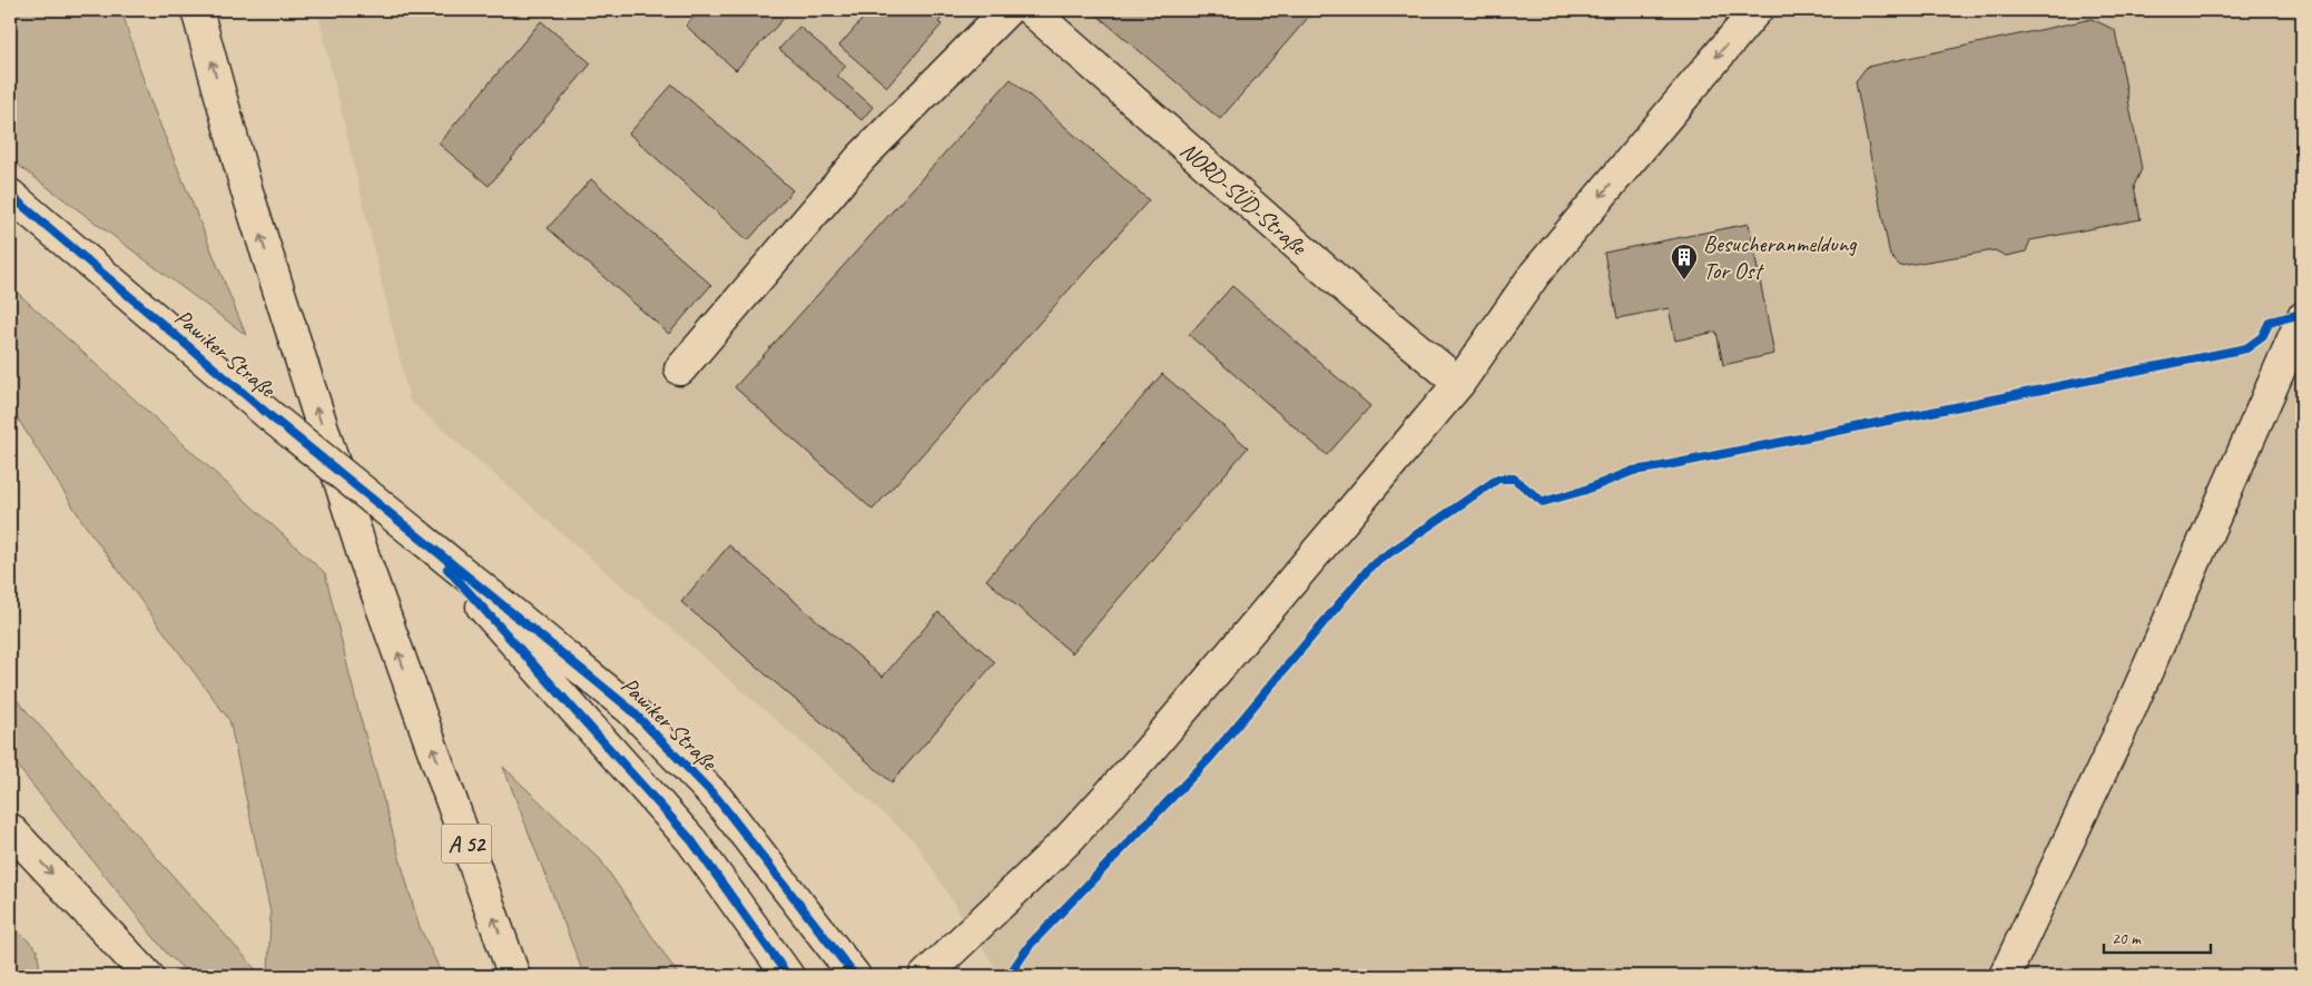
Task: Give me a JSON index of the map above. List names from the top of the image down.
{
  "streets": {
    "main road": ["NORD-SÜD-Straße", "Pawiker Straße", "A 52"]
  },
  "places": {
    "building": ["Besucheranmeldung Tor Ost"]
  },
  "scale_bar": "20 m"
}
